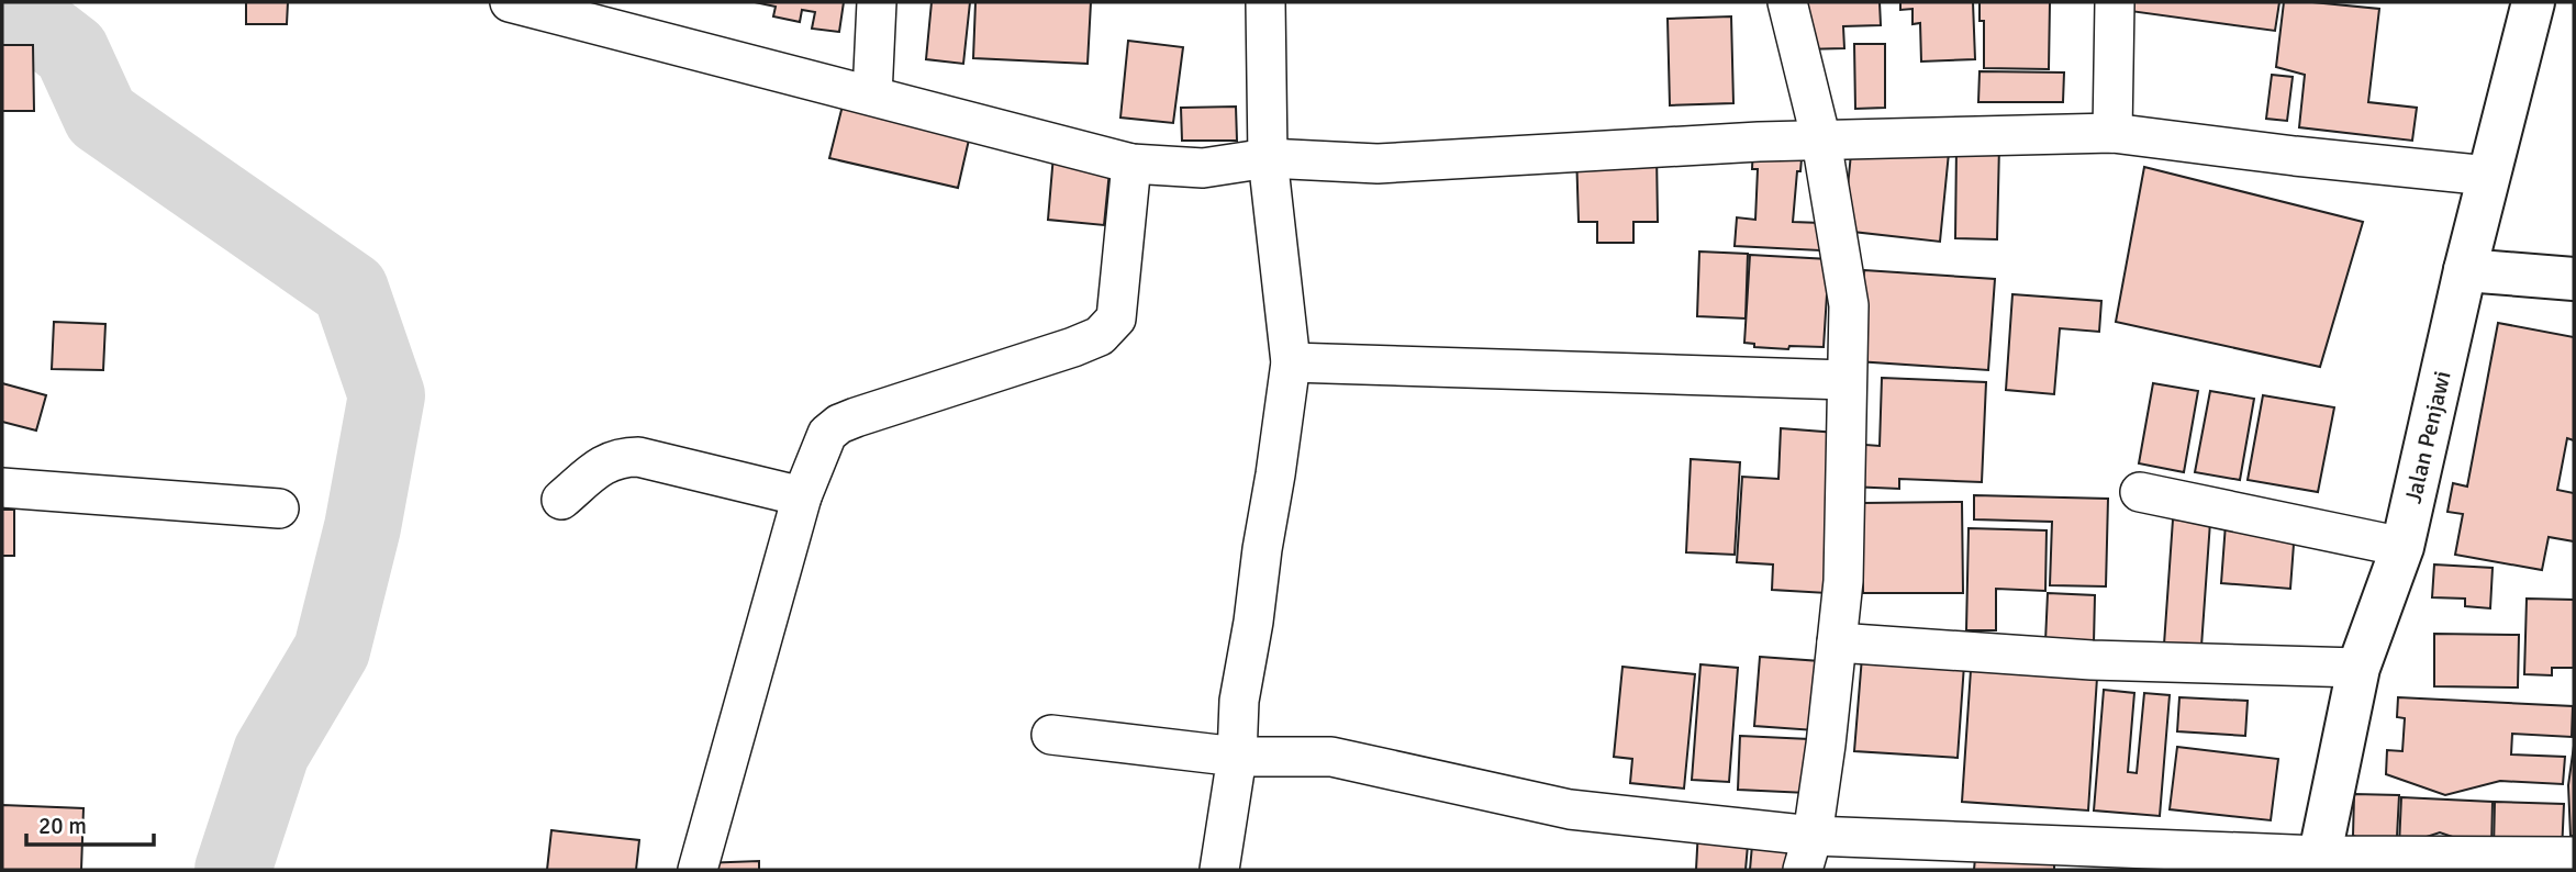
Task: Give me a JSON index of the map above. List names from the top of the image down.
{
  "streets": {
    "street": ["Jalan Penjawi"]
  },
  "scale_bar": "20 m"
}
